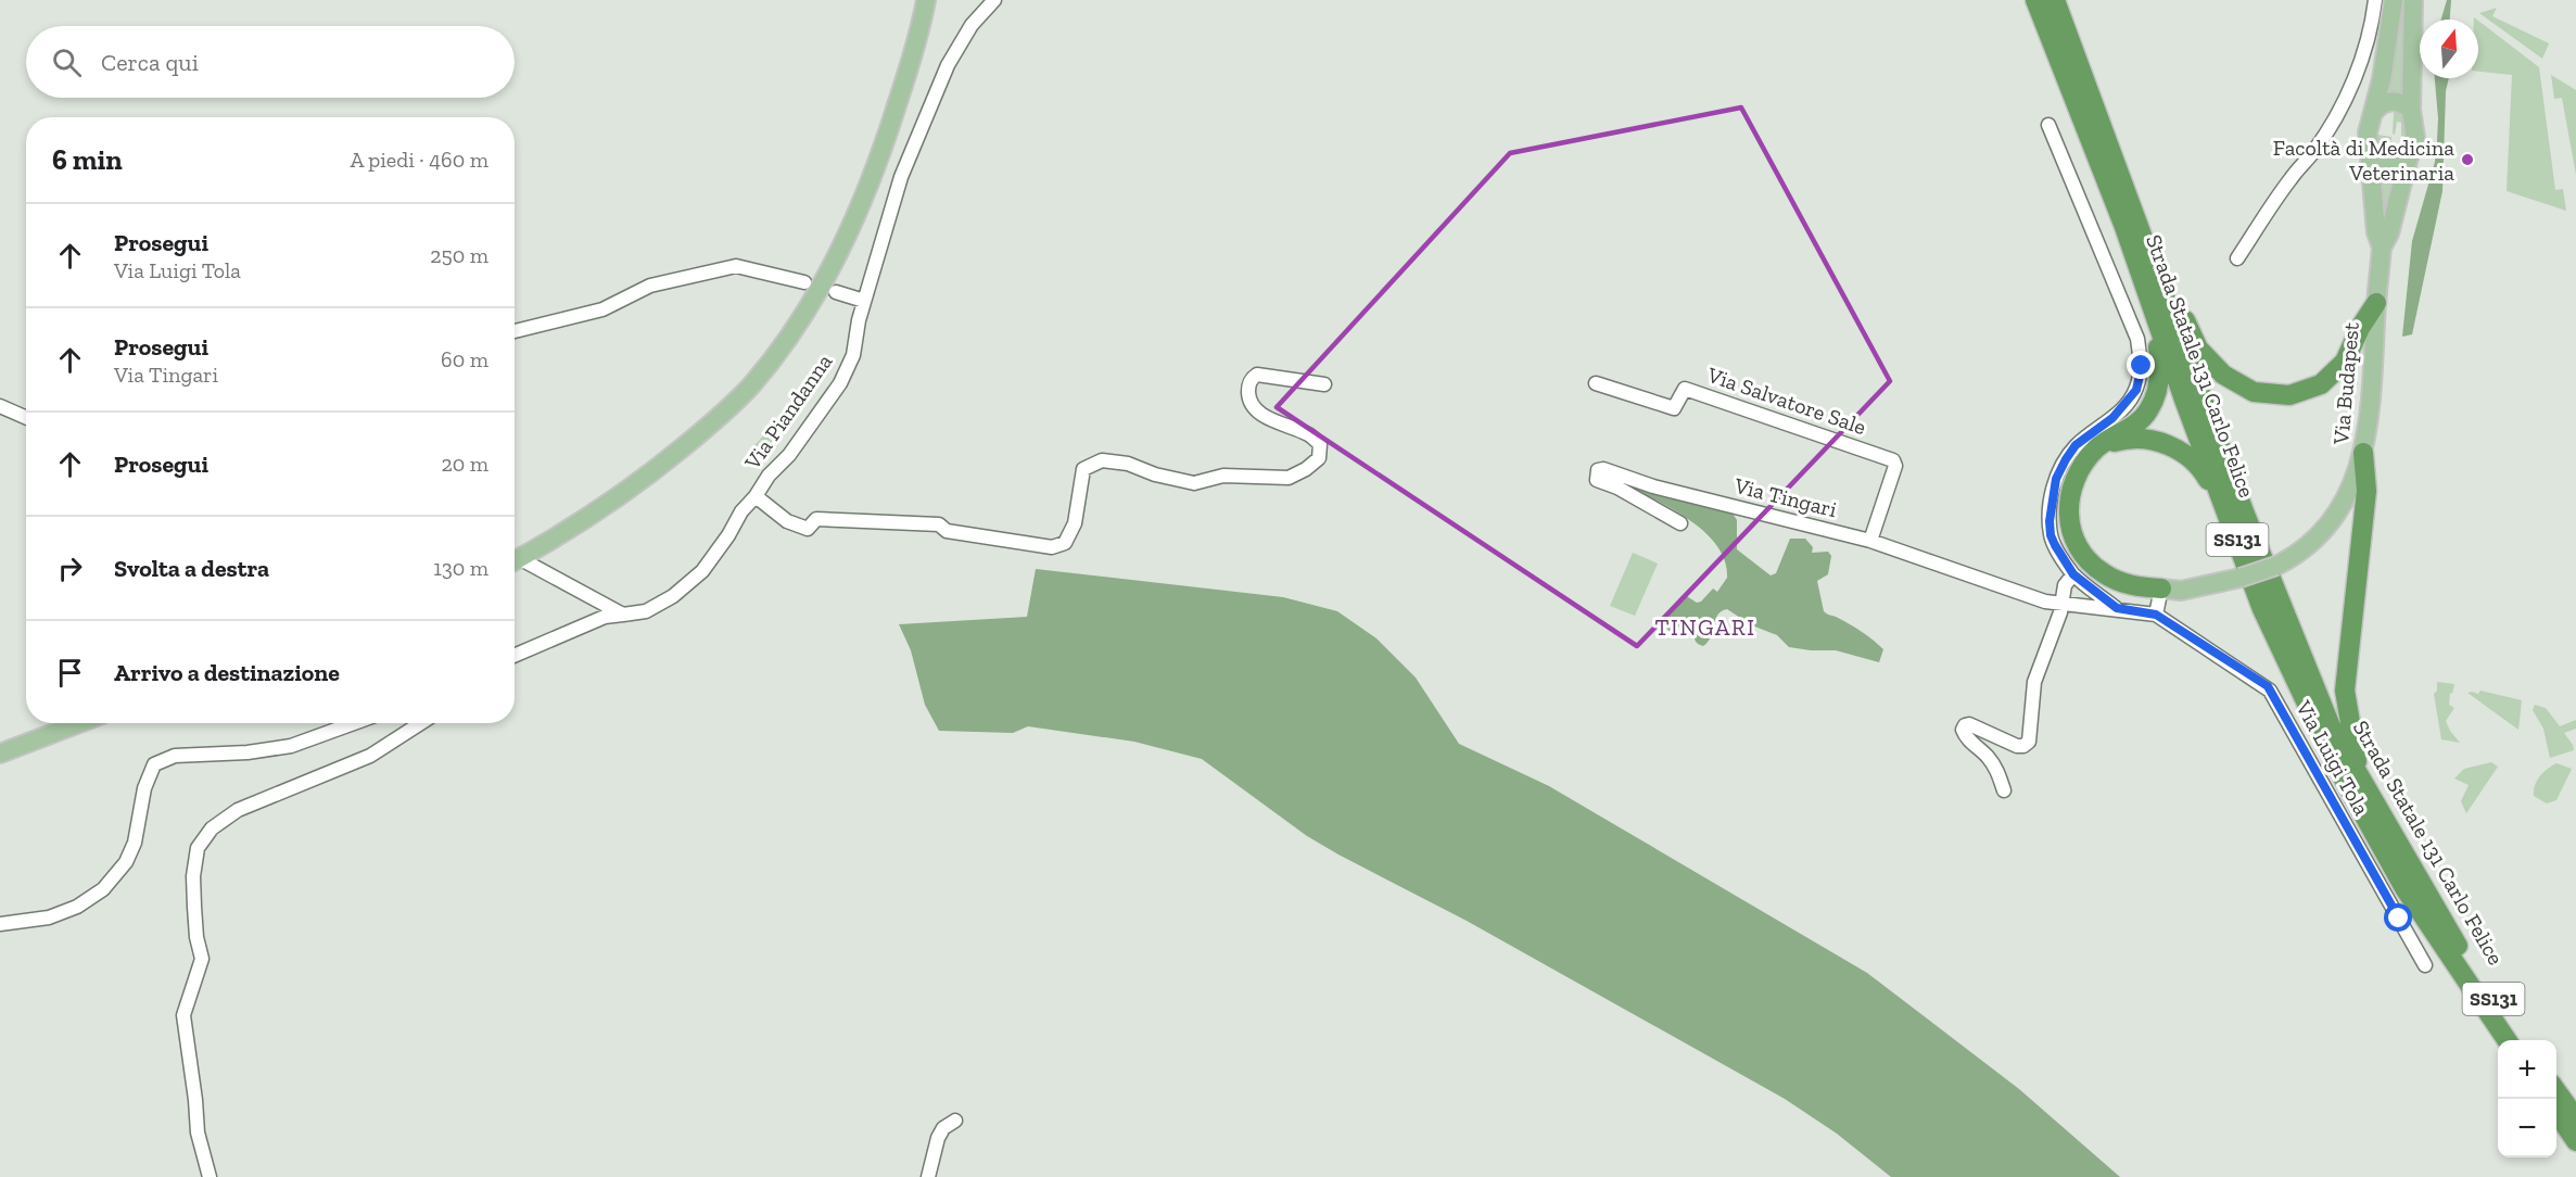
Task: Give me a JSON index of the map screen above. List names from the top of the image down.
{
  "streets": {
    "highway": ["Strada Statale 131 Carlo Felice", "SS131"],
    "main road": ["Via Budapest"],
    "street": [
      "Via Salvatore Sale",
      "Via Piandanna",
      "Via Tingari",
      "Via Luigi Tola"
    ]
  },
  "crossings": [
    ["Via Salvatore Sale", "Via Tingari"],
    ["Via Tingari", "Via Luigi Tola"]
  ],
  "districts": ["TINGARI"],
  "places": ["Facoltà di Medicina Veterinaria"],
  "north": "top",
  "page": {
    "search": "Cerca qui",
    "heading": ["6 min", "A piedi · 460 m"],
    "list": [
      ["Prosegui", "Via Luigi Tola", "250 m"],
      ["Prosegui", "Via Tingari", "60 m"],
      ["Prosegui", "20 m"],
      ["Svolta a destra", "130 m"],
      "Arrivo a destinazione"
    ],
    "map_buttons": ["+", "−"]
  }
}
